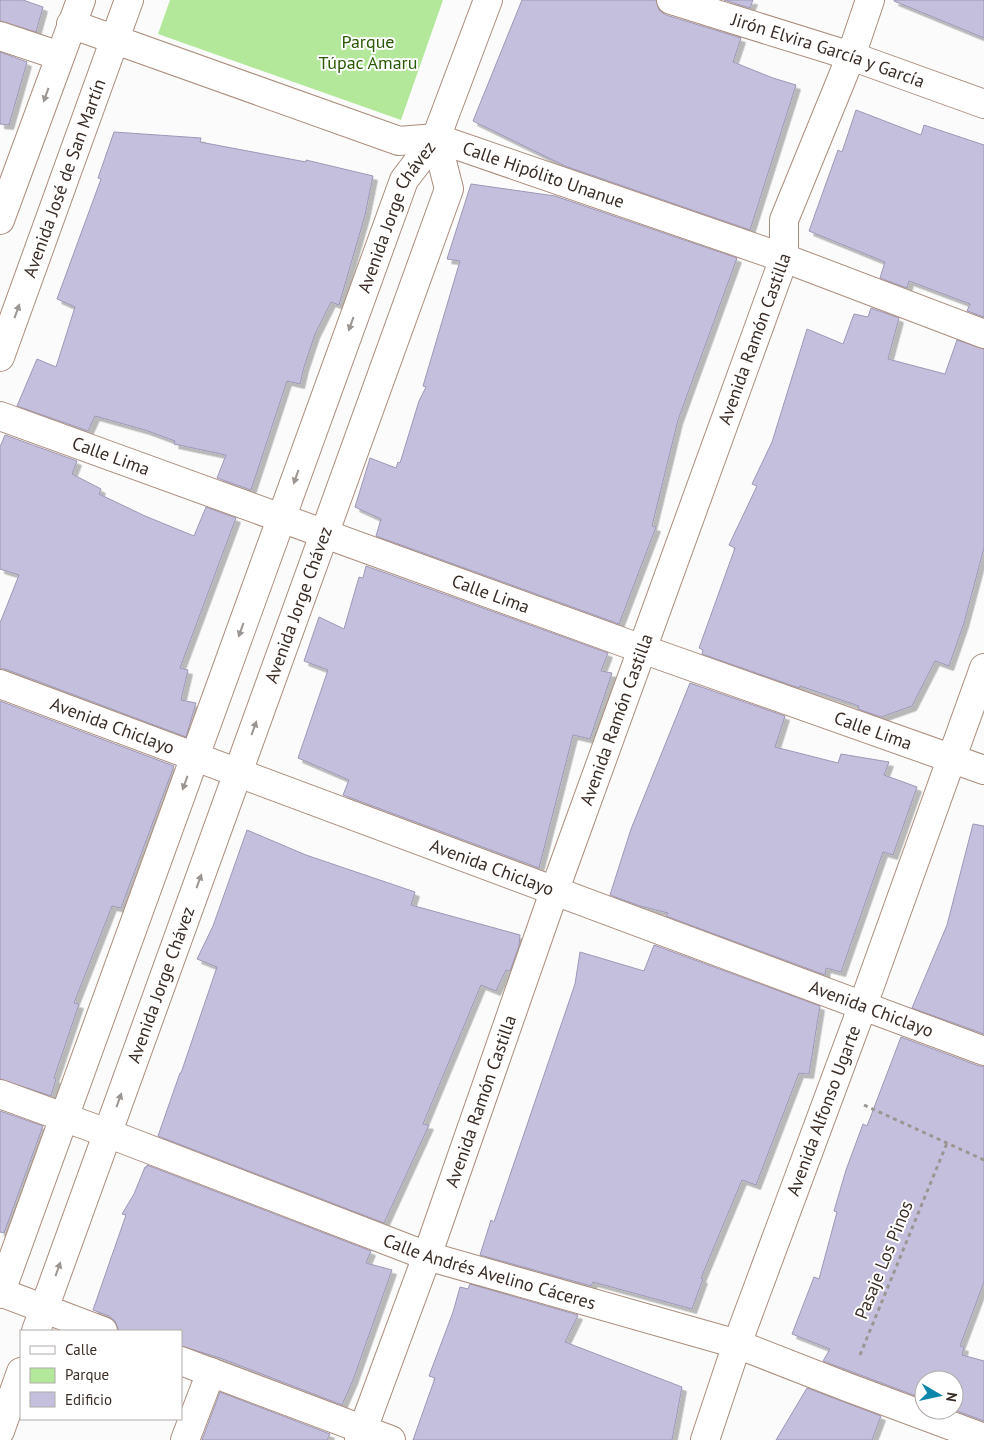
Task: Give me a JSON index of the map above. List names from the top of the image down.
{
  "streets": {
    "street": [
      "Jirón Elvira García y García",
      "Calle Hipólito Unanue",
      "Avenida José de San Martín",
      "Avenida Jorge Chávez",
      "Avenida Ramón Castilla",
      "Calle Lima",
      "Avenida Chiclayo",
      "Avenida Alfonso Ugarte",
      "Calle Andrés Avelino Cáceres"
    ],
    "path": ["Pasaje Los Pinos"]
  },
  "crossings": [
    ["Jirón Elvira García y García", "Avenida Ramón Castilla"],
    ["Calle Hipólito Unanue", "Avenida José de San Martín"],
    ["Calle Hipólito Unanue", "Avenida Jorge Chávez"],
    ["Calle Hipólito Unanue", "Avenida Ramón Castilla"],
    ["Avenida Jorge Chávez", "Calle Lima"],
    ["Avenida Jorge Chávez", "Avenida Chiclayo"],
    ["Avenida Jorge Chávez", "Calle Andrés Avelino Cáceres"],
    ["Avenida Ramón Castilla", "Calle Lima"],
    ["Avenida Ramón Castilla", "Avenida Chiclayo"],
    ["Avenida Ramón Castilla", "Calle Andrés Avelino Cáceres"],
    ["Calle Lima", "Avenida Alfonso Ugarte"],
    ["Avenida Chiclayo", "Avenida Alfonso Ugarte"],
    ["Avenida Alfonso Ugarte", "Calle Andrés Avelino Cáceres"],
    ["Pasaje Los Pinos", "Calle Andrés Avelino Cáceres"]
  ],
  "parks": ["Parque Túpac Amaru"],
  "legend": ["Calle", "Parque", "Edificio"],
  "north": "right"
}
